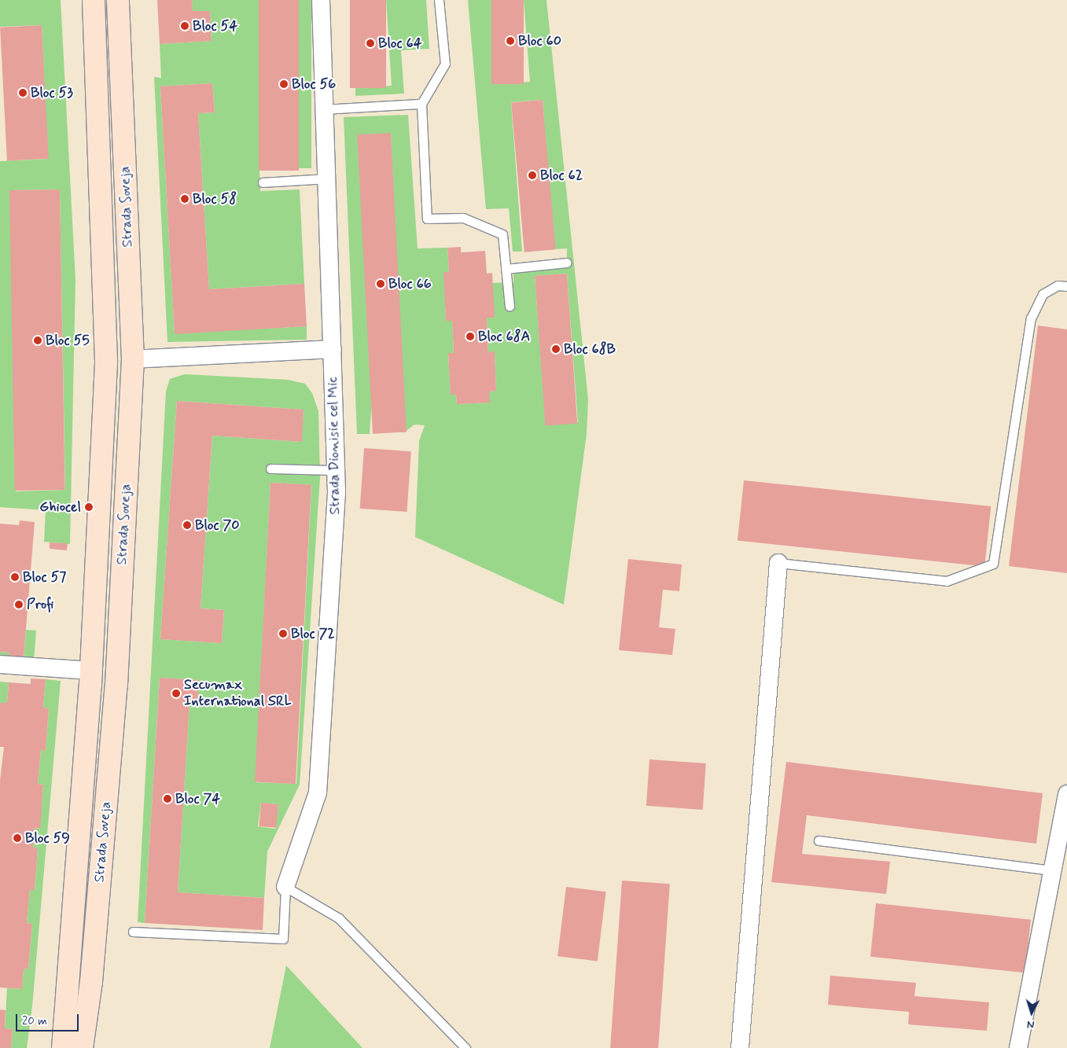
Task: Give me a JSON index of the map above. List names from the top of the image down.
{
  "streets": {
    "main road": ["Strada Soveja"],
    "street": ["Strada Dionisie cel Mic"]
  },
  "places": [
    "Bloc 54",
    "Bloc 60",
    "Bloc 64",
    "Bloc 56",
    "Bloc 53",
    "Bloc 62",
    "Bloc 58",
    "Bloc 66",
    "Bloc 68A",
    "Bloc 55",
    "Bloc 68B",
    "Ghiocel",
    "Bloc 70",
    "Bloc 57",
    "Profi",
    "Bloc 72",
    "Secumax International SRL",
    "Bloc 74",
    "Bloc 59"
  ],
  "scale_bar": "20 m",
  "north": "bottom"
}
